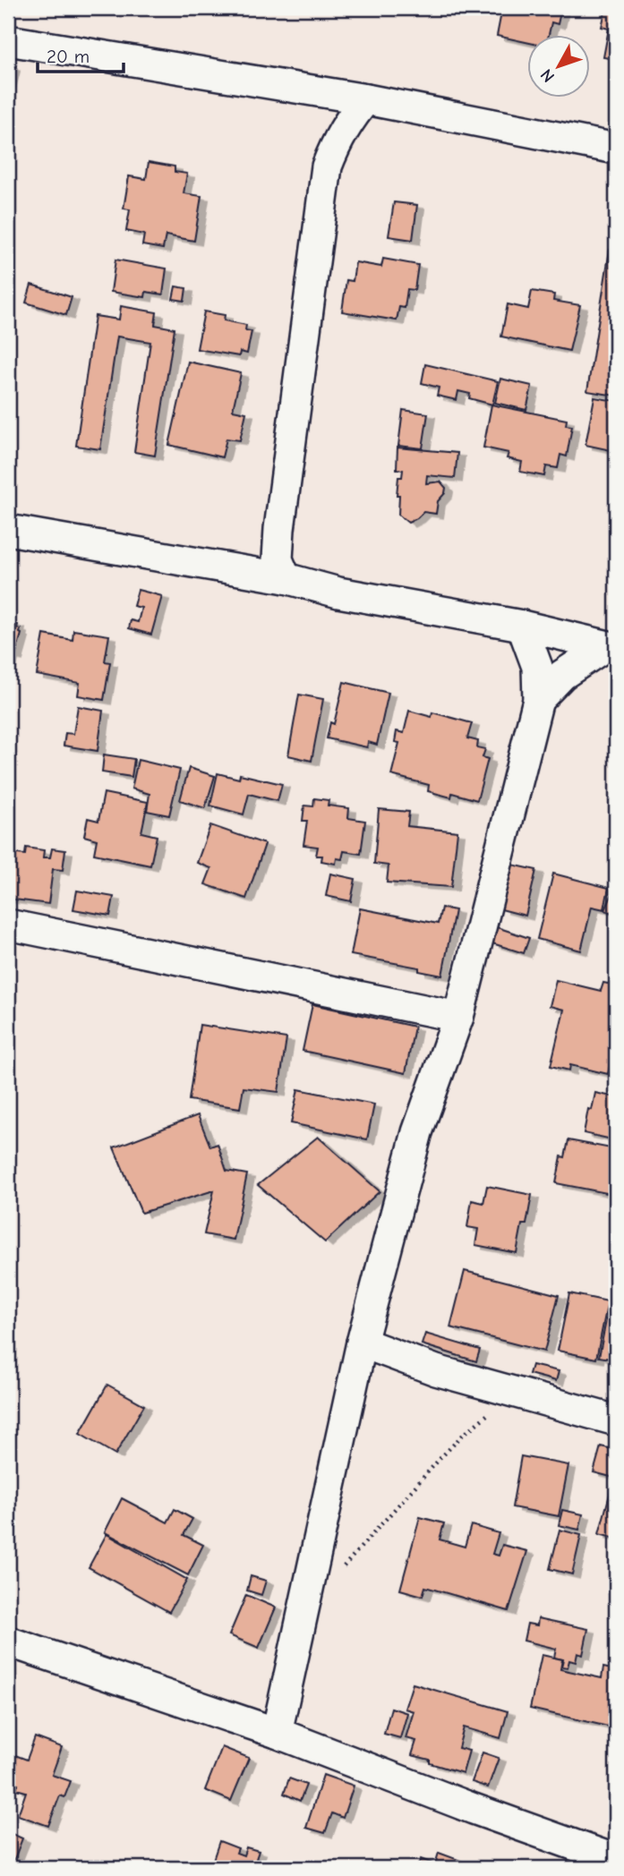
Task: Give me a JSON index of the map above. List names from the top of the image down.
{
  "scale_bar": "20 m",
  "north": "bottom left"
}
